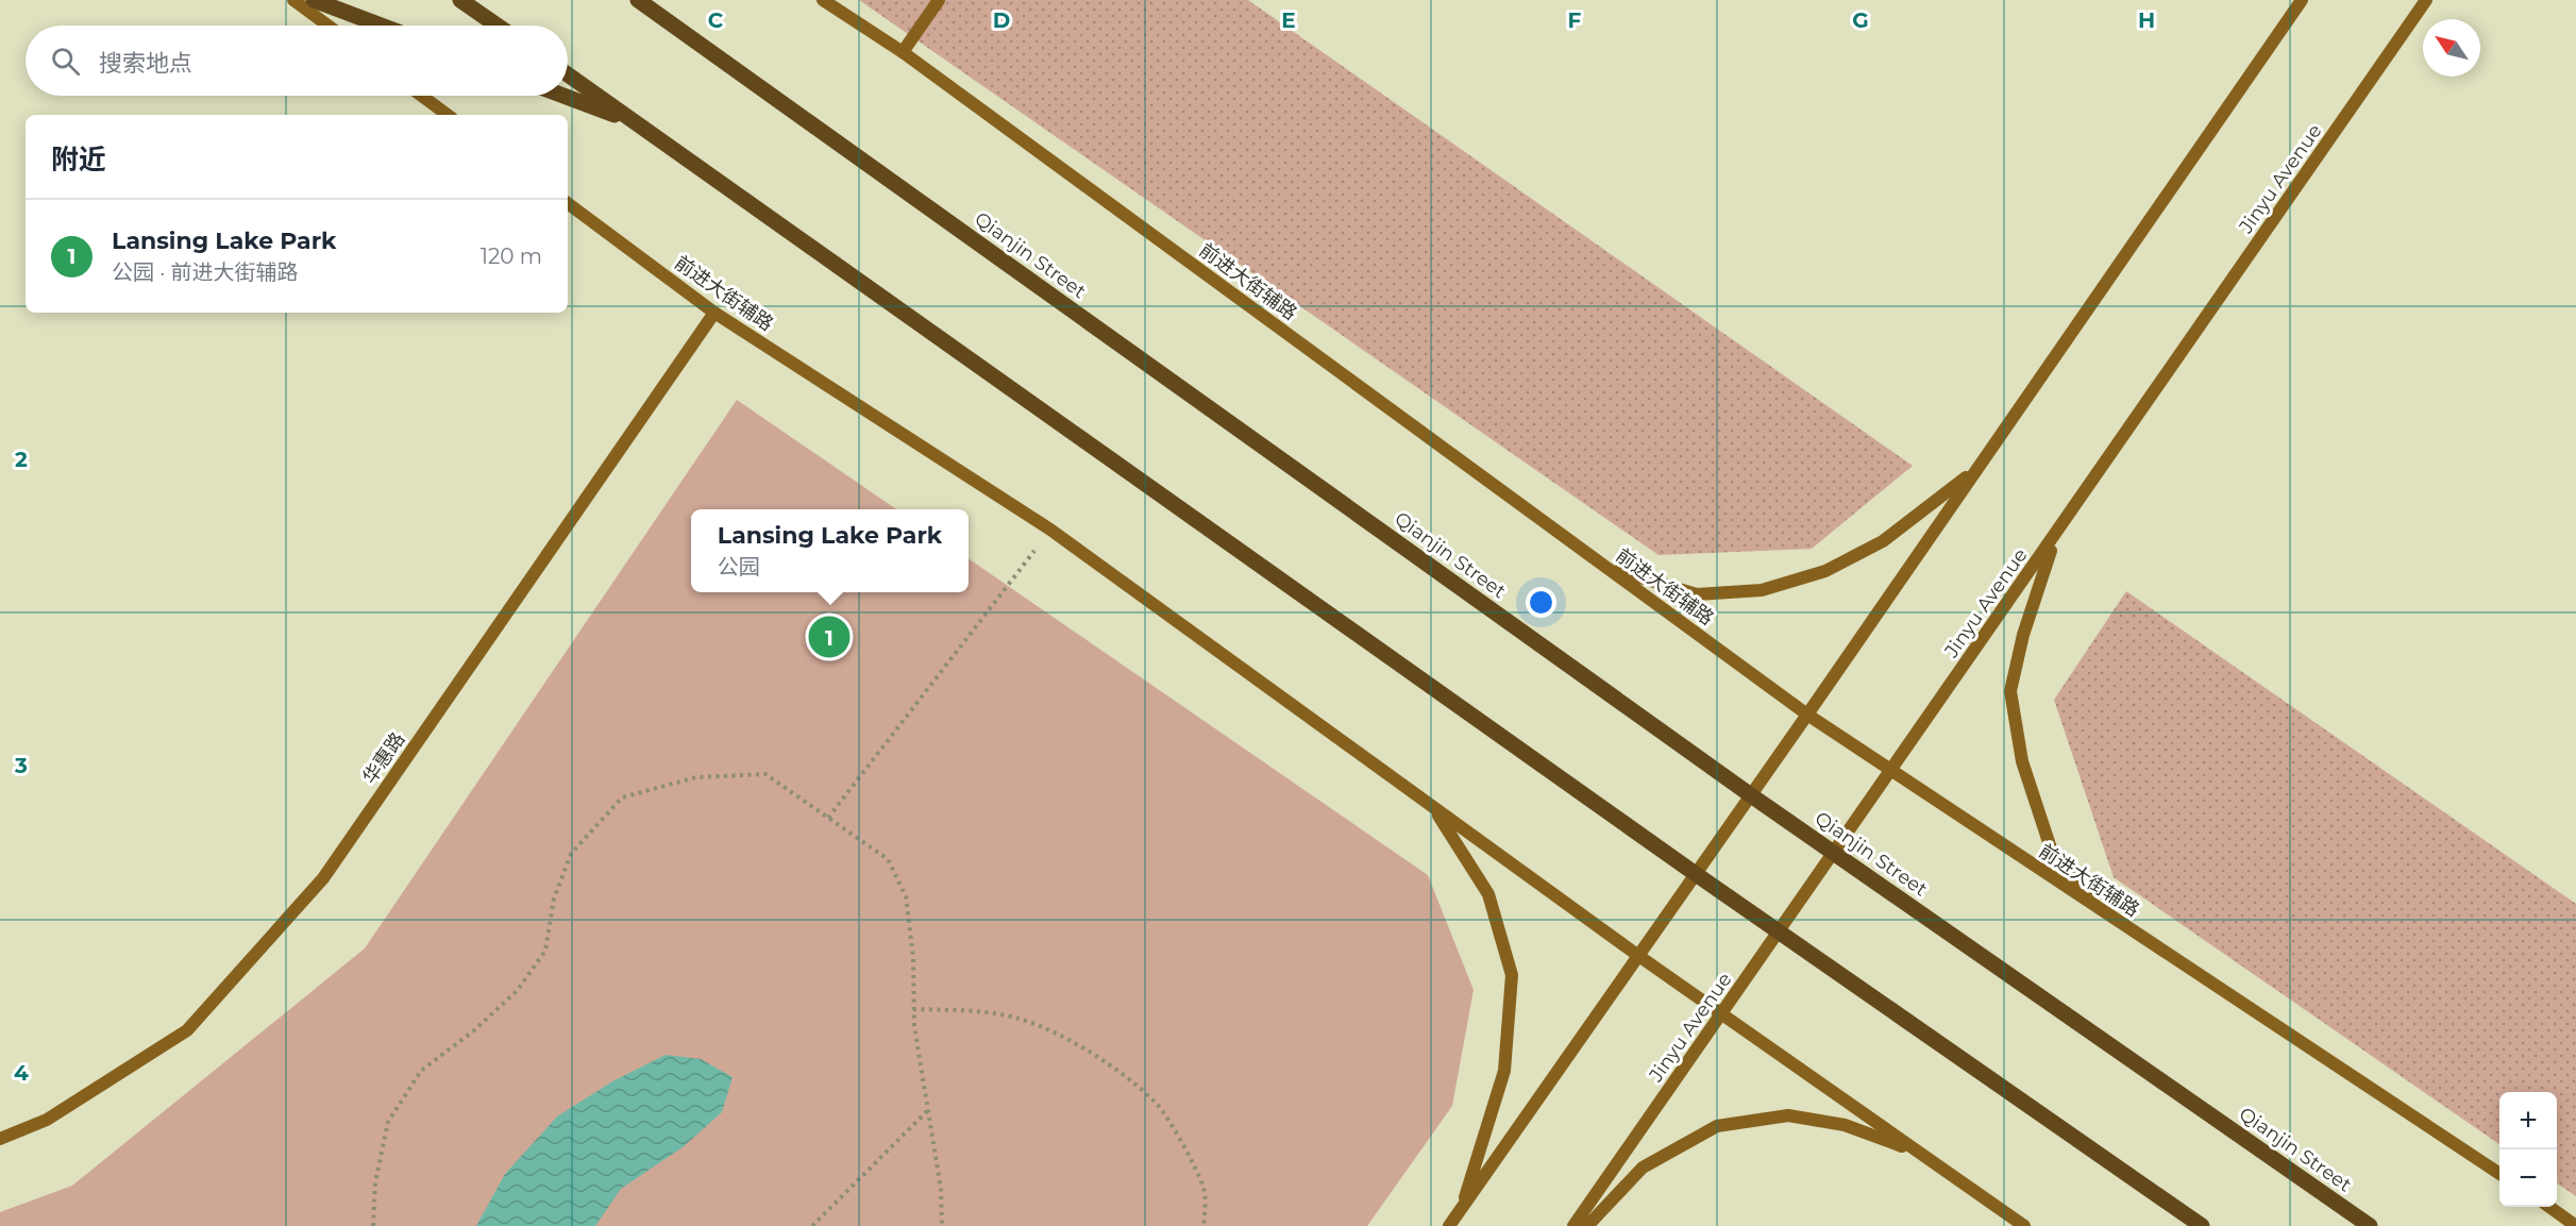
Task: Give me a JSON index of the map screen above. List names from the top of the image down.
{
  "streets": {
    "main road": [
      "Jinyu Avenue",
      "Qianjin Street",
      "前进大街辅路",
      "华惠路"
    ]
  },
  "crossings": [
    ["Jinyu Avenue", "Qianjin Street"],
    ["Jinyu Avenue", "前进大街辅路"],
    ["前进大街辅路", "华惠路"]
  ],
  "north": "top left",
  "page": {
    "search": "搜索地点",
    "heading": "附近",
    "list": [
      {
        "mark": "1",
        "name": "Lansing Lake Park",
        "note": "公园 · 前进大街辅路",
        "value": "120 m"
      }
    ],
    "popup": ["Lansing Lake Park", "公园"],
    "pins": "1",
    "map_buttons": ["+", "−"]
  },
  "grid": {
    "columns": [
      "C",
      "D",
      "E",
      "F",
      "G",
      "H"
    ],
    "rows": ["2", "3", "4"]
  }
}
